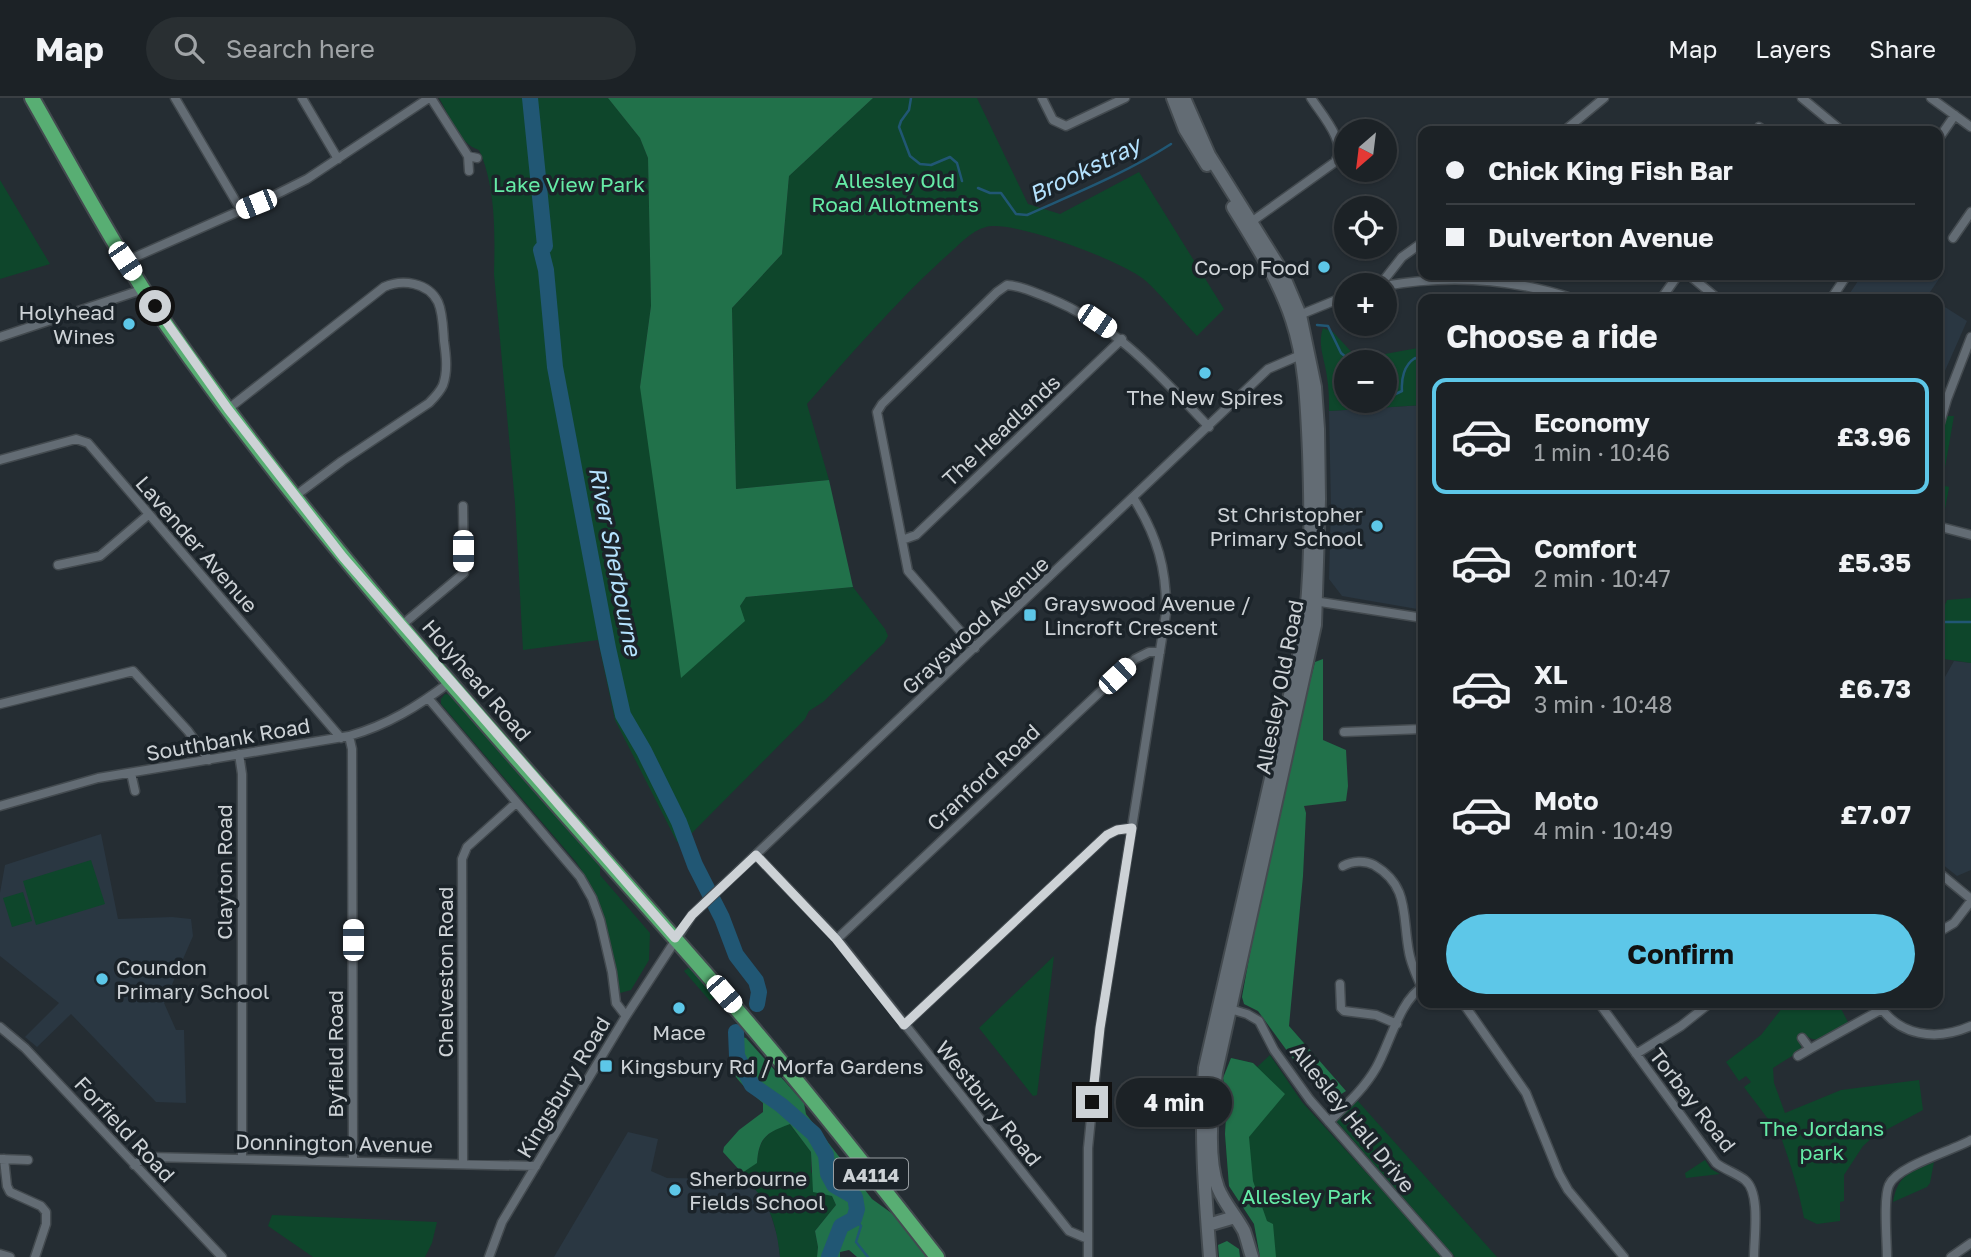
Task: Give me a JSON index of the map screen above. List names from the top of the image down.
{
  "streets": {
    "highway": ["Holyhead Road", "A4114"],
    "main road": ["Allesley Old Road"],
    "street": [
      "The Headlands",
      "Lavender Avenue",
      "Grayswood Avenue",
      "Southbank Road",
      "Cranford Road",
      "Clayton Road",
      "Chelveston Road",
      "Byfield Road",
      "Kingsbury Road",
      "Torbay Road",
      "Westbury Road",
      "Allesley Hall Drive",
      "Forfield Road",
      "Donnington Avenue"
    ]
  },
  "crossings": [
    ["Lavender Avenue", "Southbank Road"],
    ["Lavender Avenue", "Byfield Road"],
    ["Grayswood Avenue", "Holyhead Road"],
    ["Grayswood Avenue", "Allesley Old Road"],
    ["Grayswood Avenue", "Kingsbury Road"],
    ["Grayswood Avenue", "Westbury Road"],
    ["Holyhead Road", "Southbank Road"],
    ["Holyhead Road", "Kingsbury Road"],
    ["Allesley Old Road", "Allesley Hall Drive"],
    ["Southbank Road", "Clayton Road"],
    ["Southbank Road", "Byfield Road"],
    ["Cranford Road", "Westbury Road"],
    ["Clayton Road", "Donnington Avenue"],
    ["Chelveston Road", "Donnington Avenue"],
    ["Byfield Road", "Donnington Avenue"],
    ["Kingsbury Road", "Donnington Avenue"],
    ["Forfield Road", "Donnington Avenue"]
  ],
  "water": ["Brookstray", "River Sherbourne"],
  "parks": [
    "Allesley Old Road Allotments",
    "Lake View Park",
    "The Jordans park",
    "Allesley Park"
  ],
  "places": {
    "other": [
      "Co-op Food",
      "Holyhead Wines",
      "The New Spires",
      "St Christopher Primary School",
      "Coundon Primary School",
      "Mace",
      "Sherbourne Fields School"
    ],
    "transit": ["Grayswood Avenue / Lincroft Crescent", "Kingsbury Rd / Morfa Gardens"]
  },
  "north": "bottom left",
  "page": {
    "header": "Map",
    "search": "Search here",
    "nav": ["Map", "Layers", "Share"],
    "map_buttons": ["+", "−"],
    "banner": ["Chick King Fish Bar", "Dulverton Avenue"],
    "heading": "Choose a ride",
    "list": [
      {
        "name": "Economy",
        "note": "1 min · 10:46",
        "value": "£3.96"
      },
      {
        "name": "Comfort",
        "note": "2 min · 10:47",
        "value": "£5.35"
      },
      {
        "name": "XL",
        "note": "3 min · 10:48",
        "value": "£6.73"
      },
      {
        "name": "Moto",
        "note": "4 min · 10:49",
        "value": "£7.07"
      }
    ],
    "buttons": "Confirm",
    "bubble": "4 min"
  }
}
